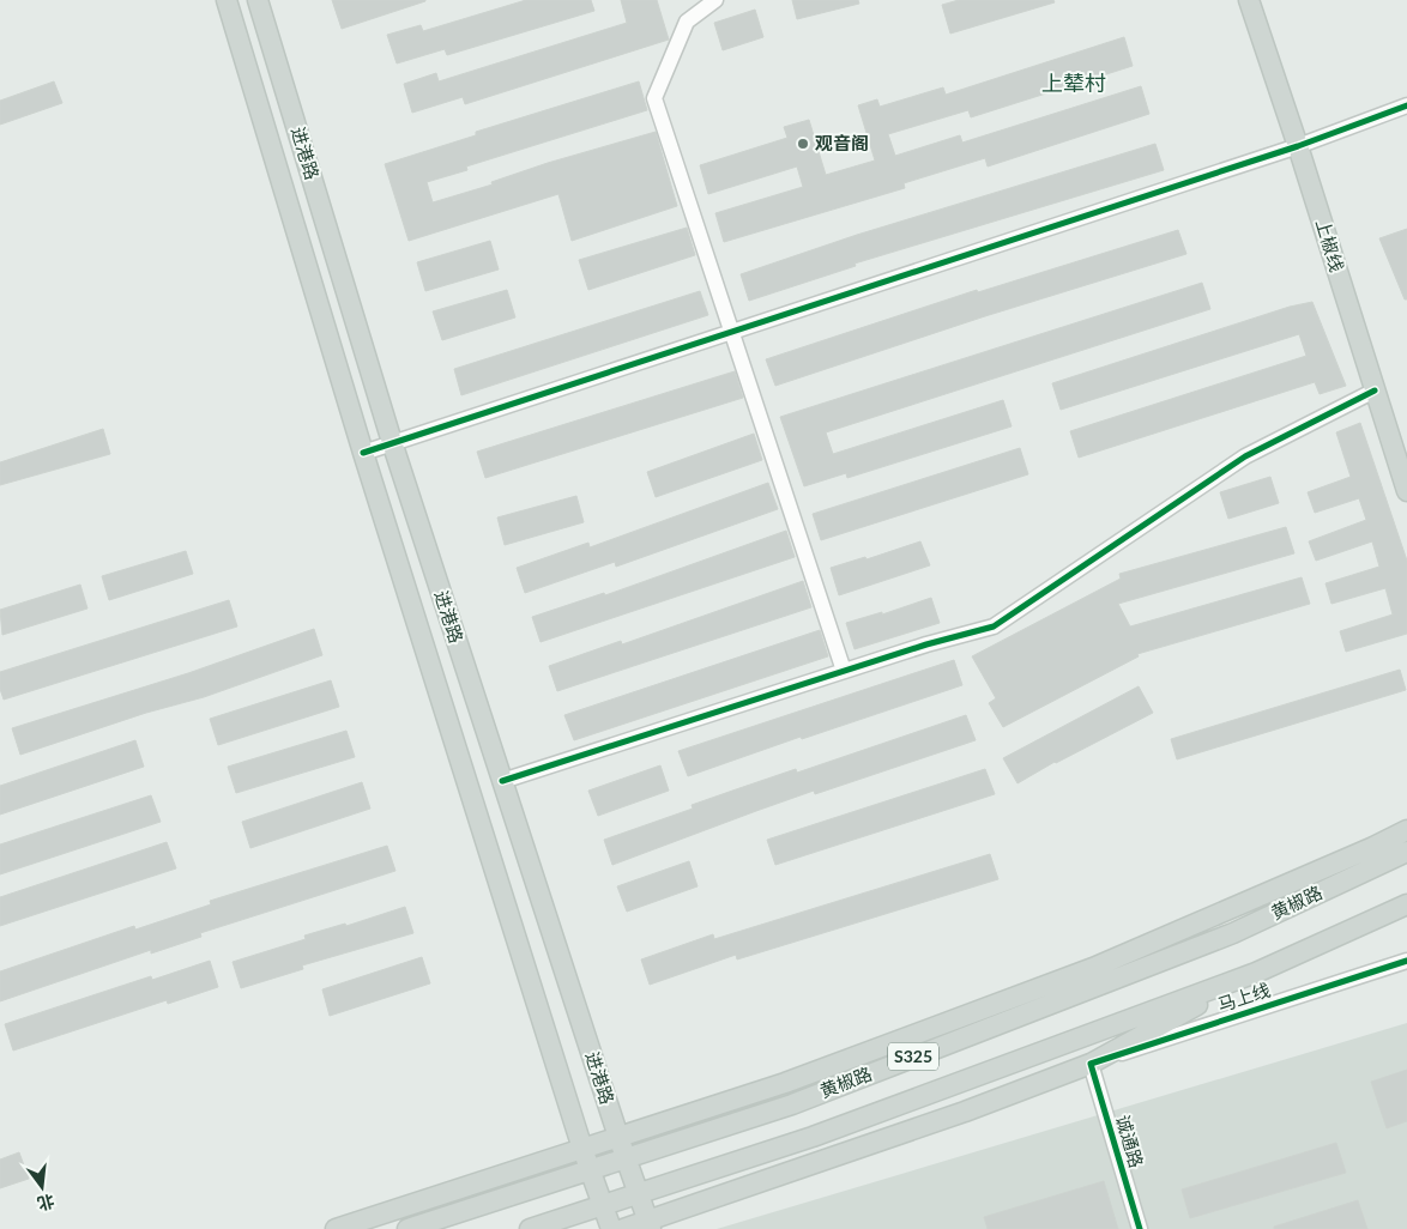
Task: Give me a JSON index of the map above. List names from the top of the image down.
{
  "streets": {
    "main road": [
      "进港路",
      "上椒线",
      "黄椒路",
      "S325"
    ],
    "street": ["马上线", "诚通路"]
  },
  "crossings": [
    ["进港路", "黄椒路"],
    ["进港路", "S325"],
    ["马上线", "诚通路"]
  ],
  "districts": ["上辇村"],
  "places": ["观音阁"],
  "north": "bottom"
}
